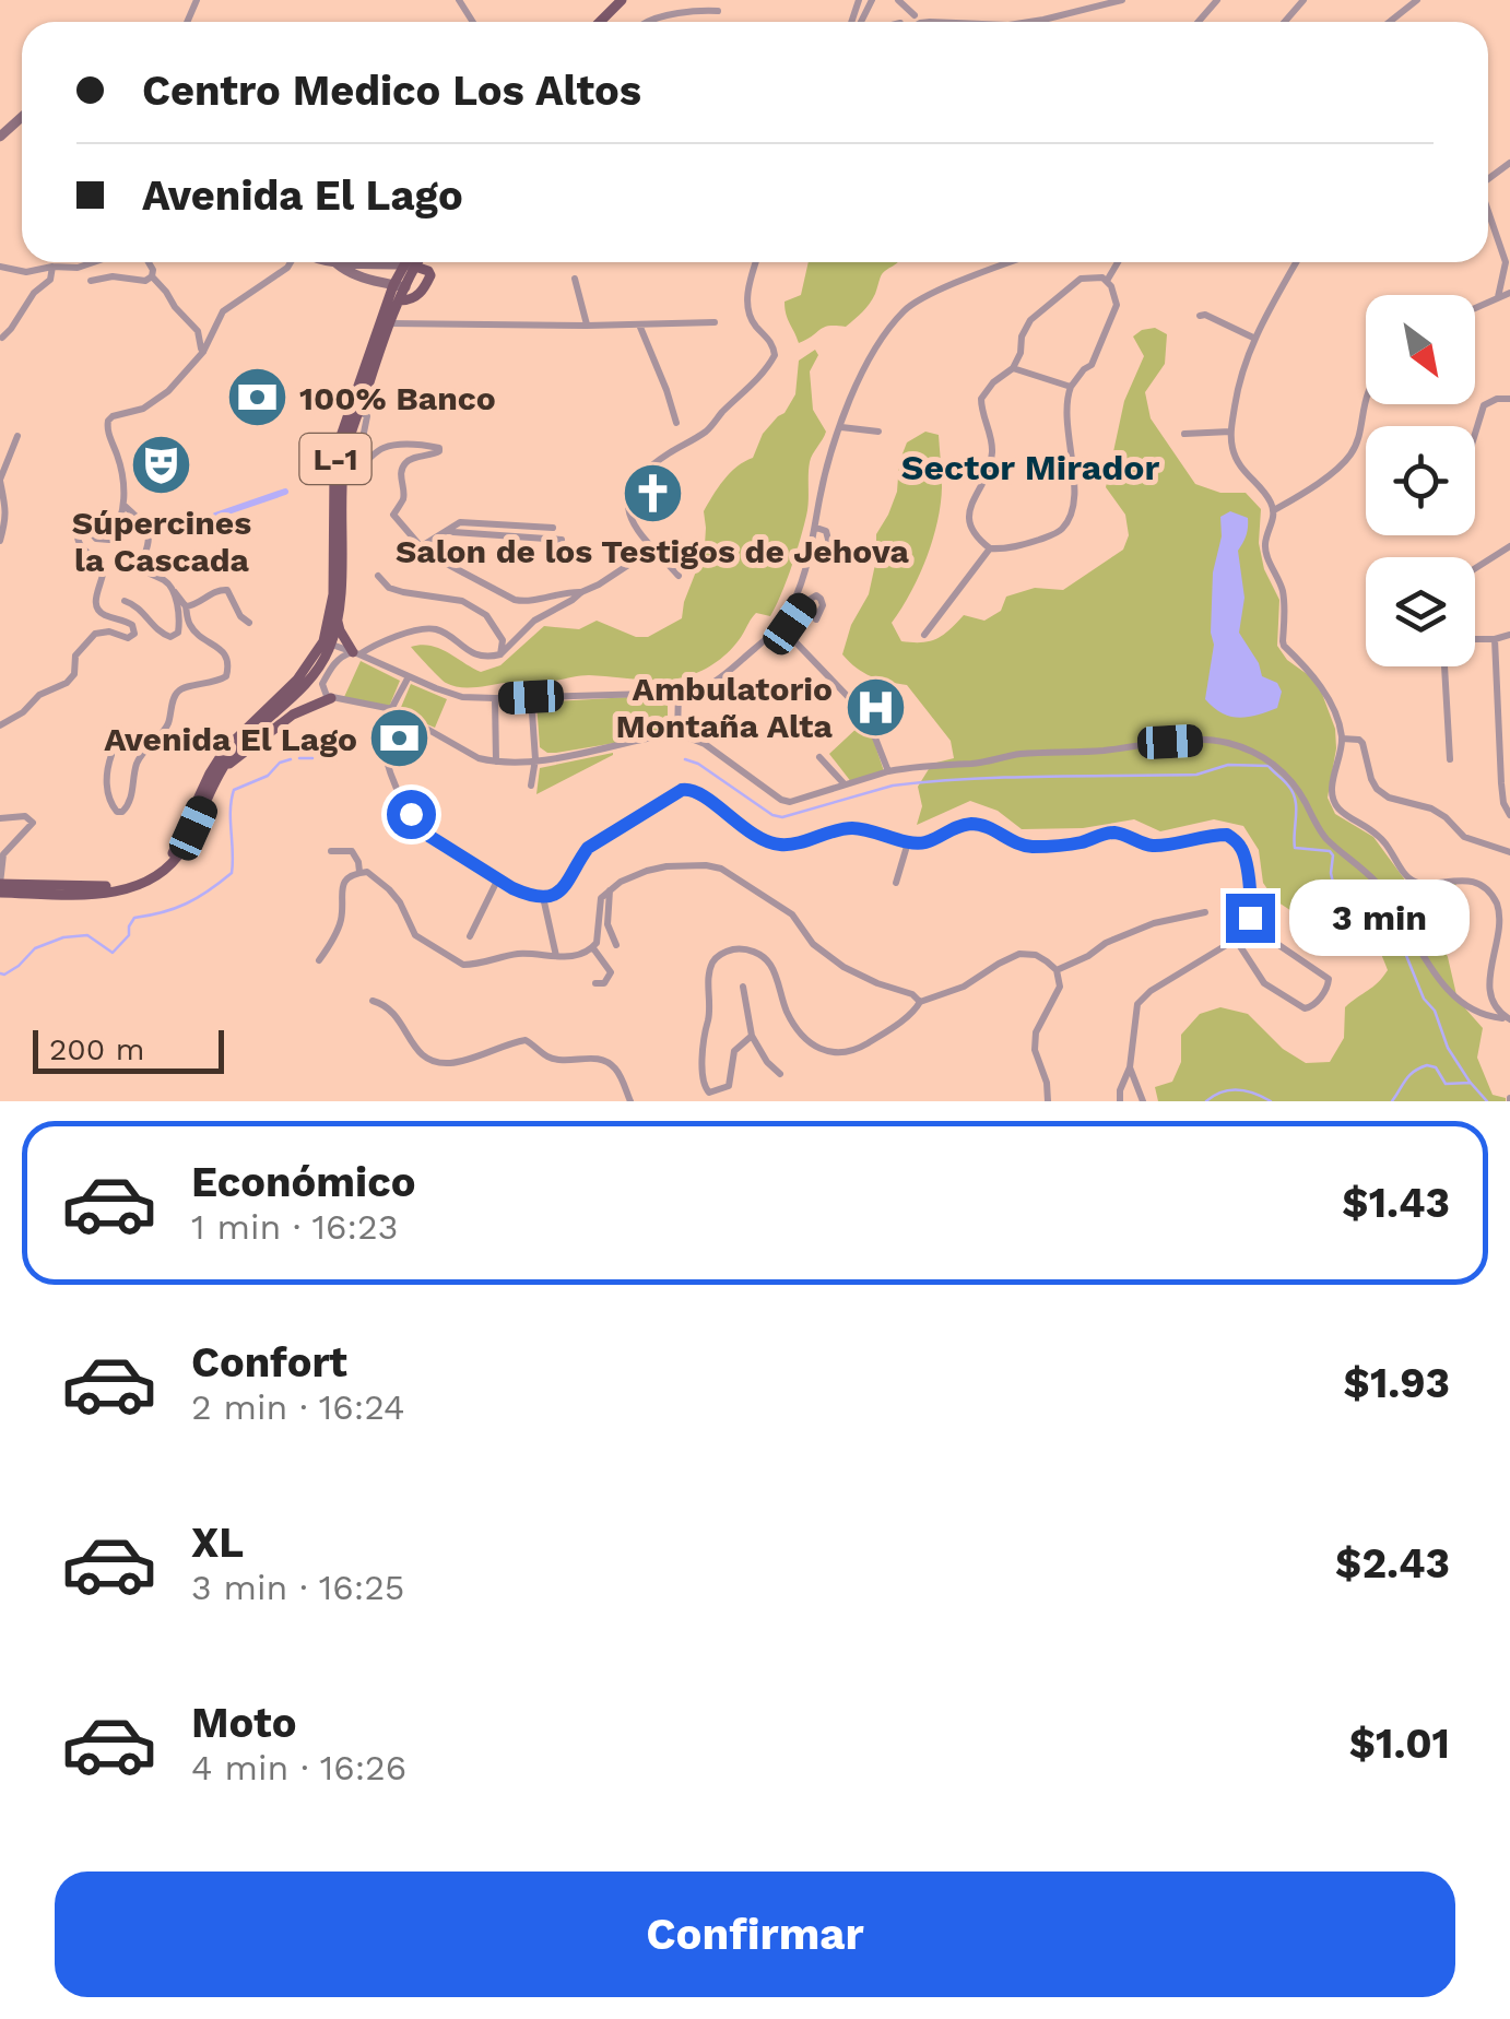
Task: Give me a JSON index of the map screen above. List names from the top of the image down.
{
  "streets": {
    "main road": ["L-1"]
  },
  "districts": ["Sector Mirador"],
  "places": {
    "bank": ["100% Banco", "Avenida El Lago"],
    "theatre": ["Súpercines la Cascada"],
    "church": ["Salon de los Testigos de Jehova"],
    "hospital": ["Ambulatorio Montaña Alta"]
  },
  "scale_bar": "200 m",
  "north": "bottom right",
  "page": {
    "banner": ["Centro Medico Los Altos", "Avenida El Lago"],
    "bubble": "3 min",
    "scale": "200 m",
    "list": [
      {
        "name": "Económico",
        "note": "1 min · 16:23",
        "value": "$1.43"
      },
      {
        "name": "Confort",
        "note": "2 min · 16:24",
        "value": "$1.93"
      },
      {
        "name": "XL",
        "note": "3 min · 16:25",
        "value": "$2.43"
      },
      {
        "name": "Moto",
        "note": "4 min · 16:26",
        "value": "$1.01"
      }
    ],
    "buttons": "Confirmar"
  }
}
